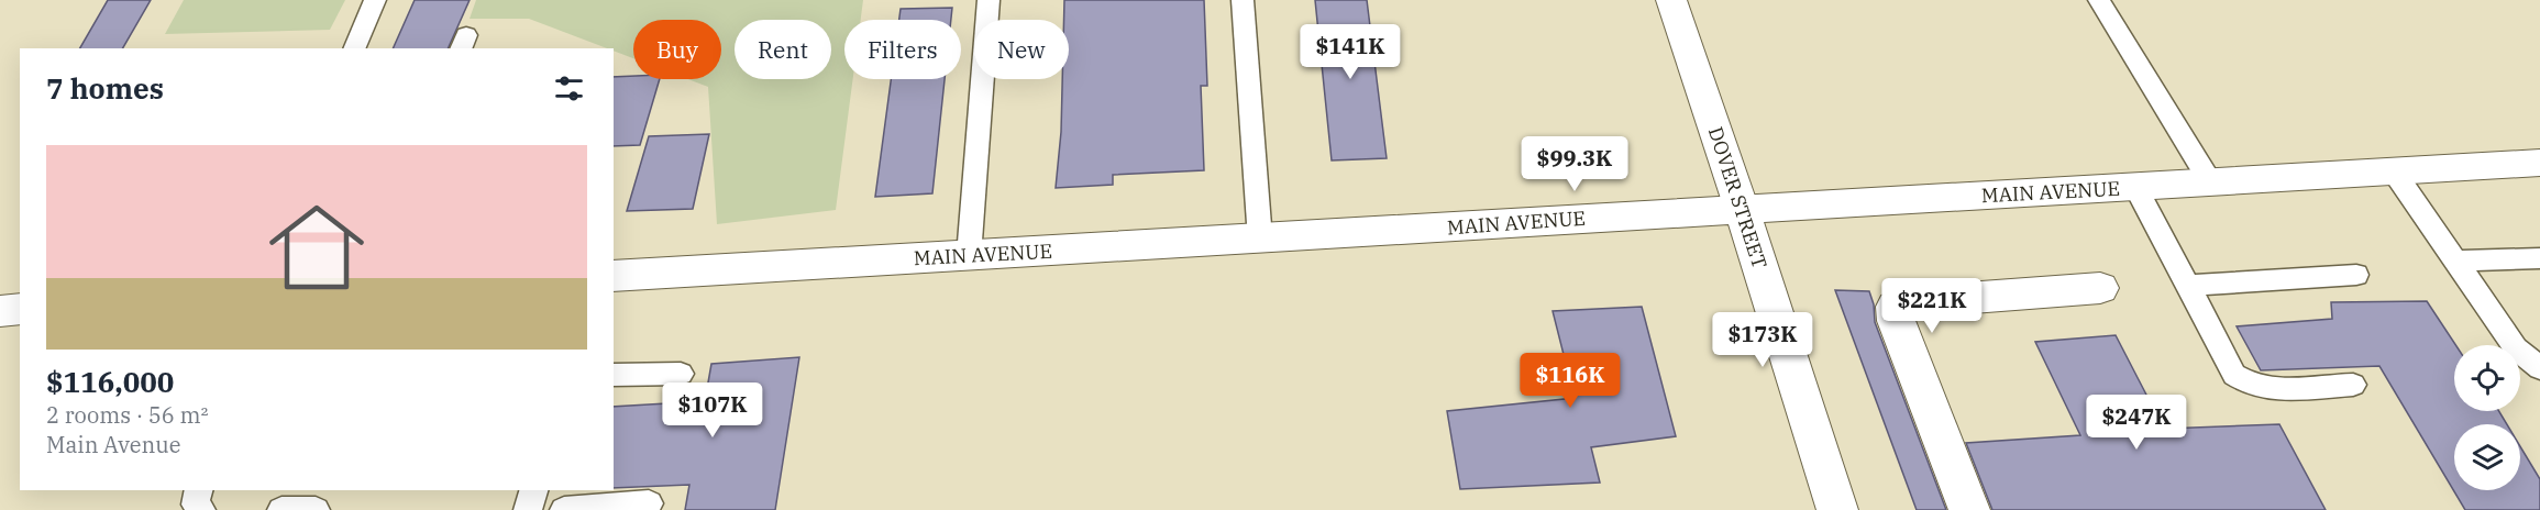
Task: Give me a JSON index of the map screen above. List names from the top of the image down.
{
  "streets": {
    "street": ["MAIN AVENUE", "DOVER STREET"]
  },
  "crossings": [
    ["MAIN AVENUE", "DOVER STREET"]
  ],
  "page": {
    "chip": [
      "Buy",
      "Rent",
      "Filters",
      "New"
    ],
    "price": [
      "$141K",
      "$99.3K",
      "$221K",
      "$173K",
      "$116K",
      "$107K",
      "$247K"
    ],
    "heading": "7 homes",
    "list": [
      {
        "name": "$116,000",
        "note": "2 rooms · 56 m² · Main Avenue"
      }
    ]
  }
}
